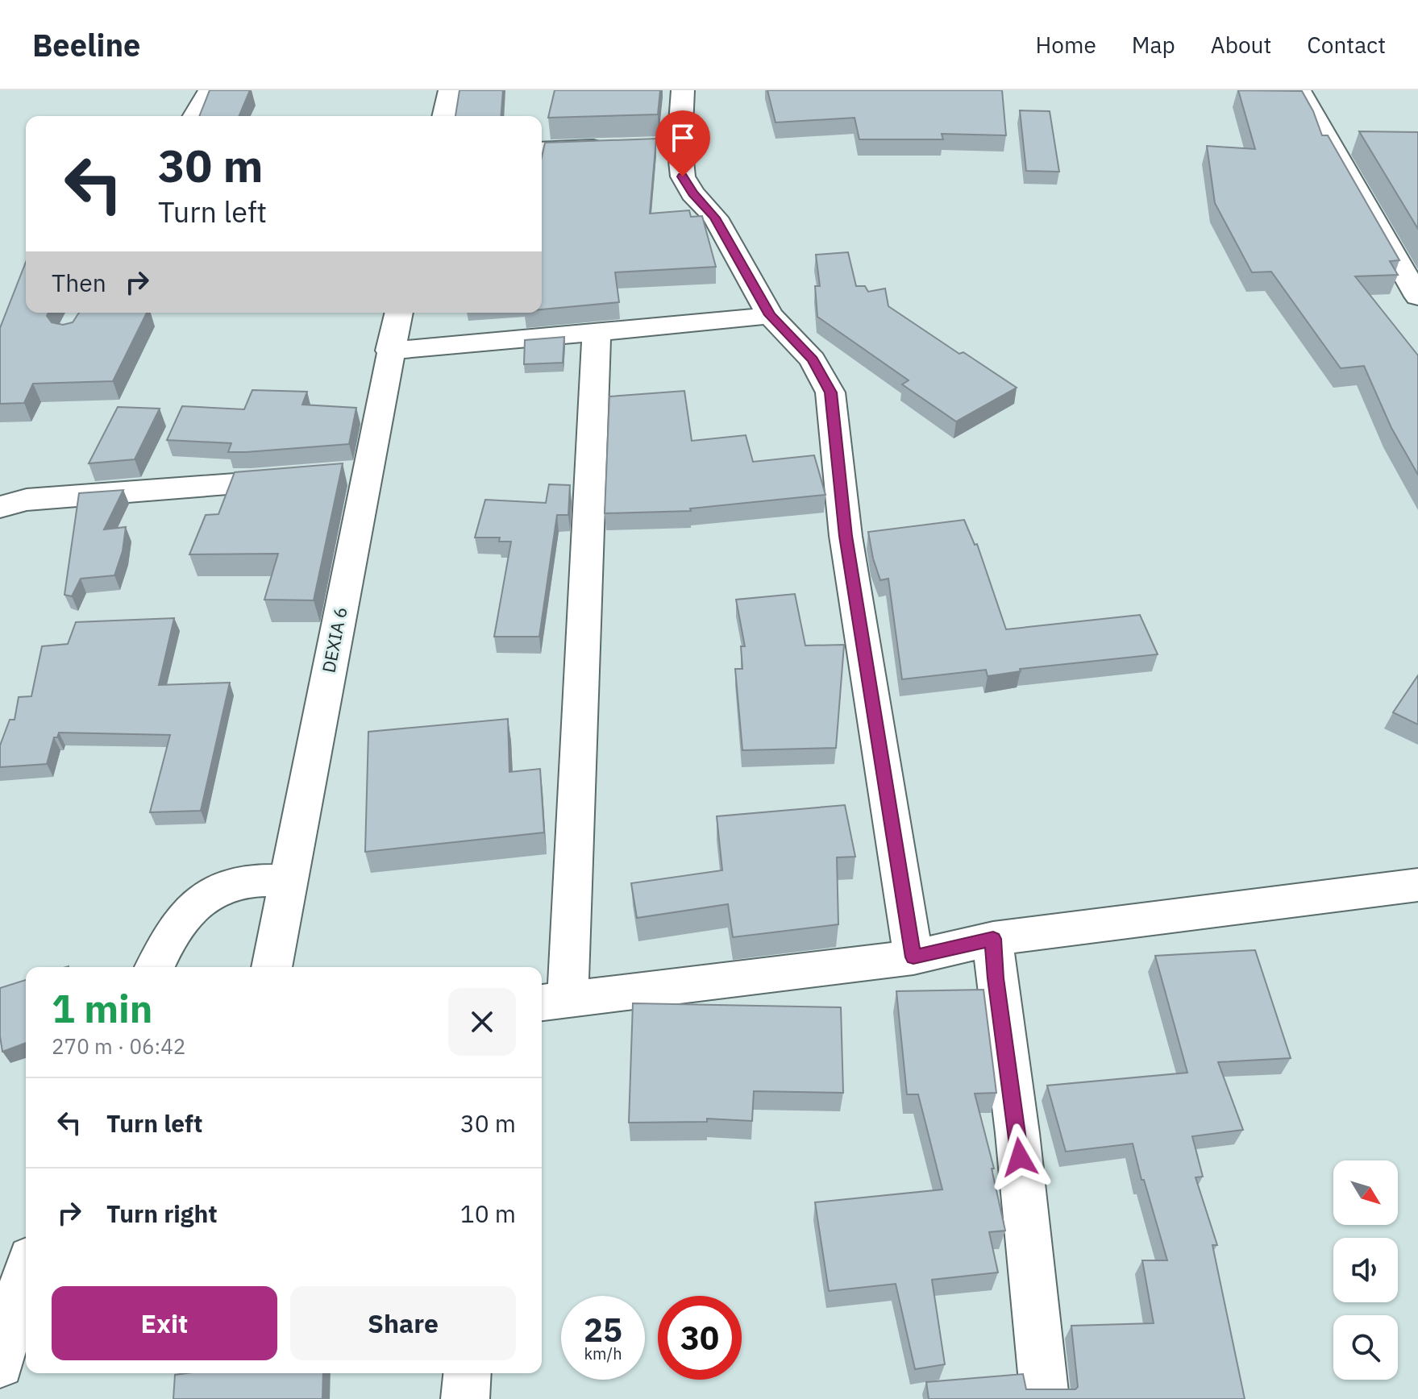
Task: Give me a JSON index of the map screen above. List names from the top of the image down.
{
  "streets": {
    "street": ["DEXIA 6"]
  },
  "north": "bottom right",
  "page": {
    "header": "Beeline",
    "nav": [
      "Home",
      "Map",
      "About",
      "Contact"
    ],
    "turn": ["30 m", "Turn left"],
    "then": "Then",
    "heading": ["1 min", "270 m · 06:42"],
    "list": [
      {
        "name": "Turn left",
        "value": "30 m"
      },
      {
        "name": "Turn right",
        "value": "10 m"
      }
    ],
    "buttons": ["Exit", "Share"],
    "speed": "25 km/h",
    "limit": "30"
  }
}
